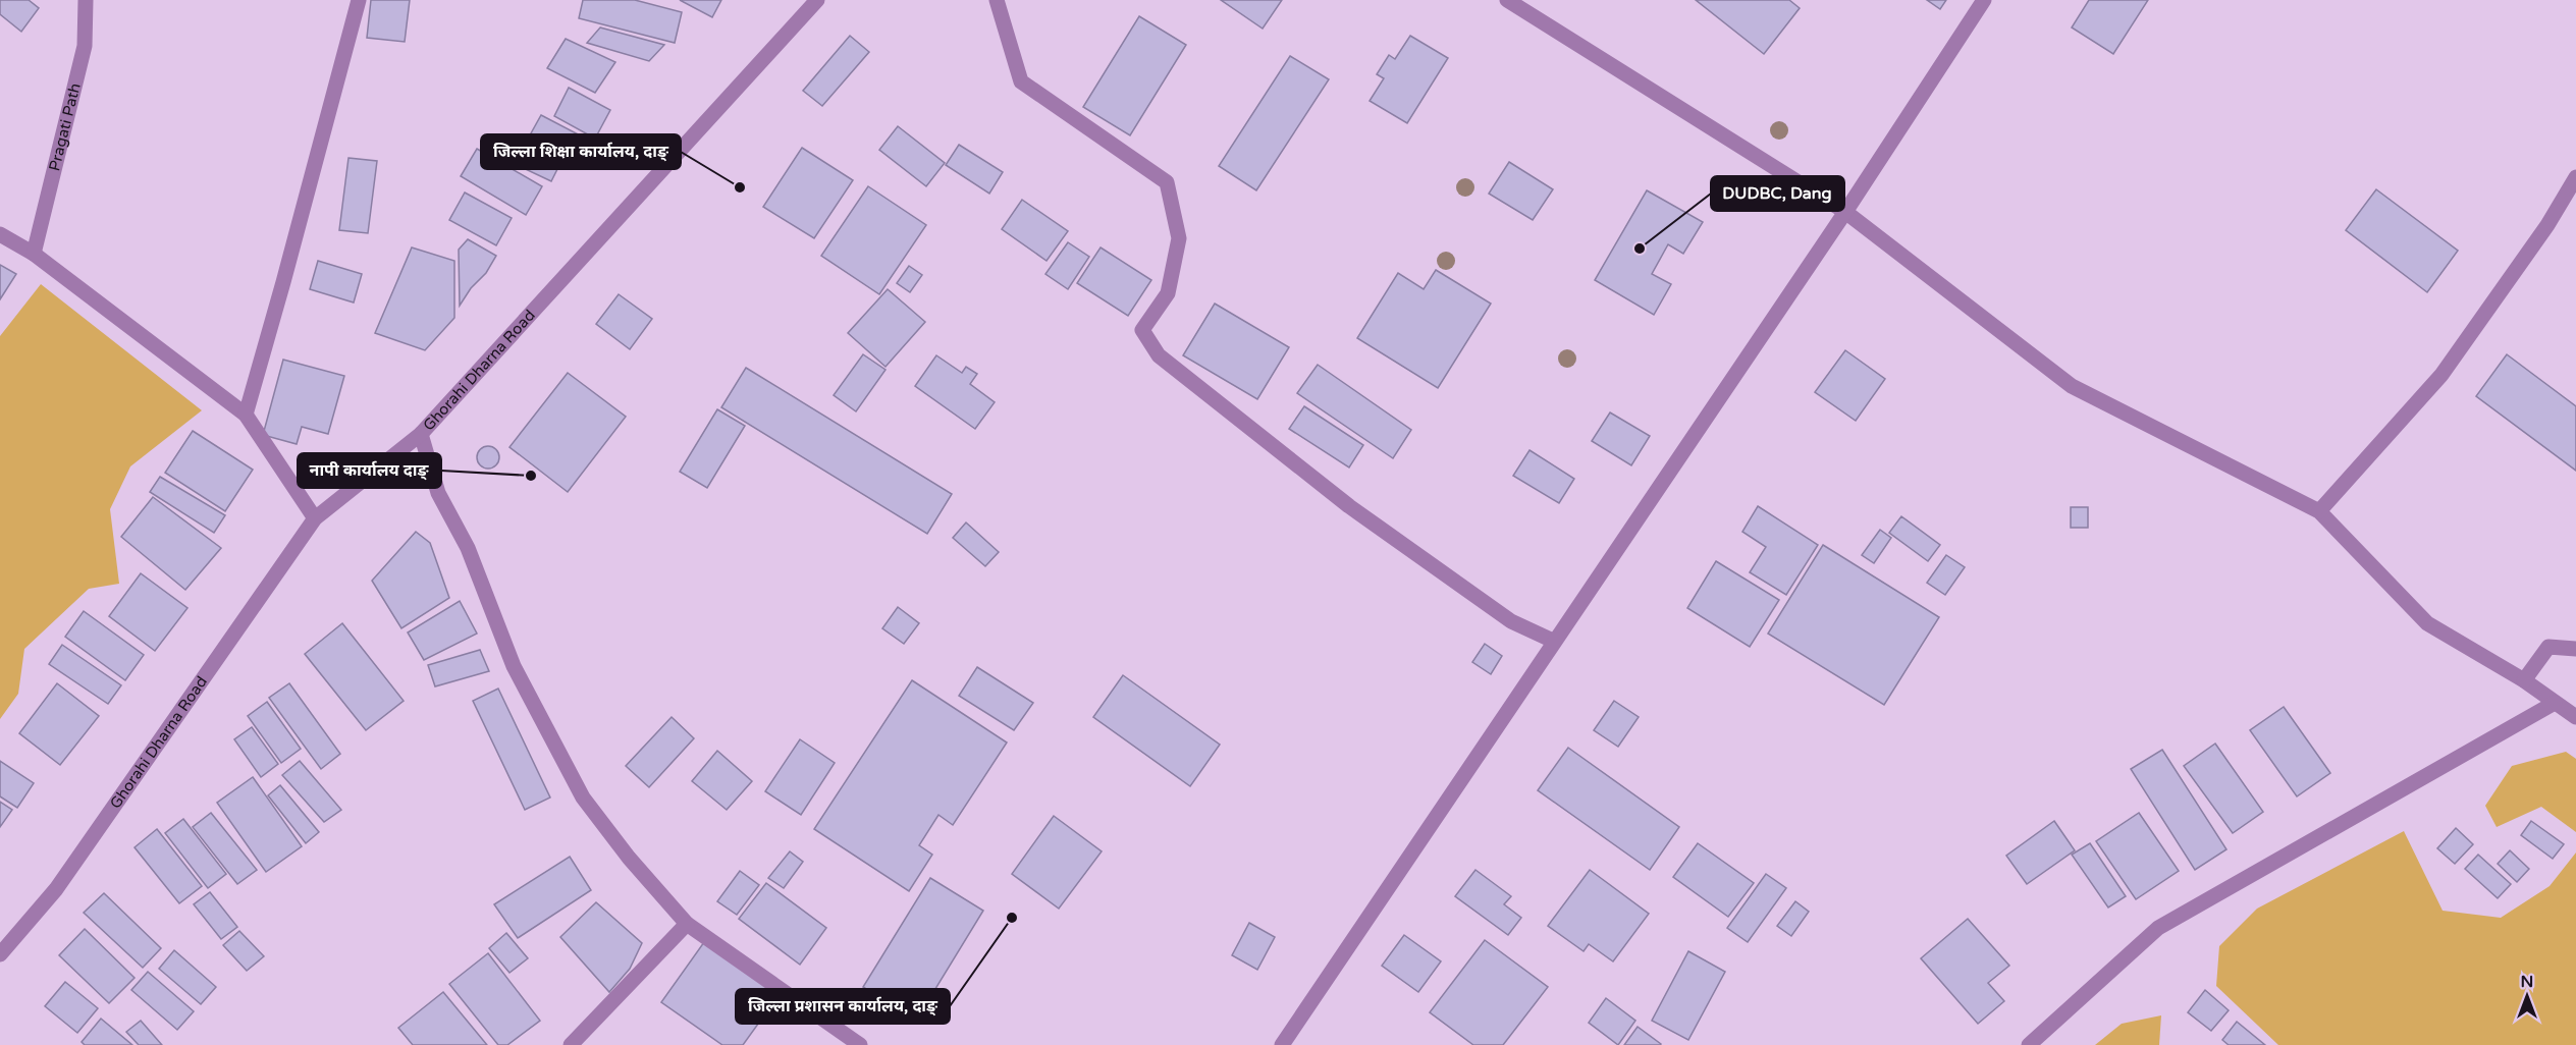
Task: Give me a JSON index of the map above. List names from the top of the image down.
{
  "streets": {
    "street": ["Pragati Path", "Ghorahi Dharna Road"]
  },
  "places": [
    "जिल्ला शिक्षा कार्यालय, दाङ्",
    "DUDBC, Dang",
    "नापी कार्यालय दाङ्",
    "जिल्ला प्रशासन कार्यालय, दाङ्"
  ],
  "north": "top"
}
